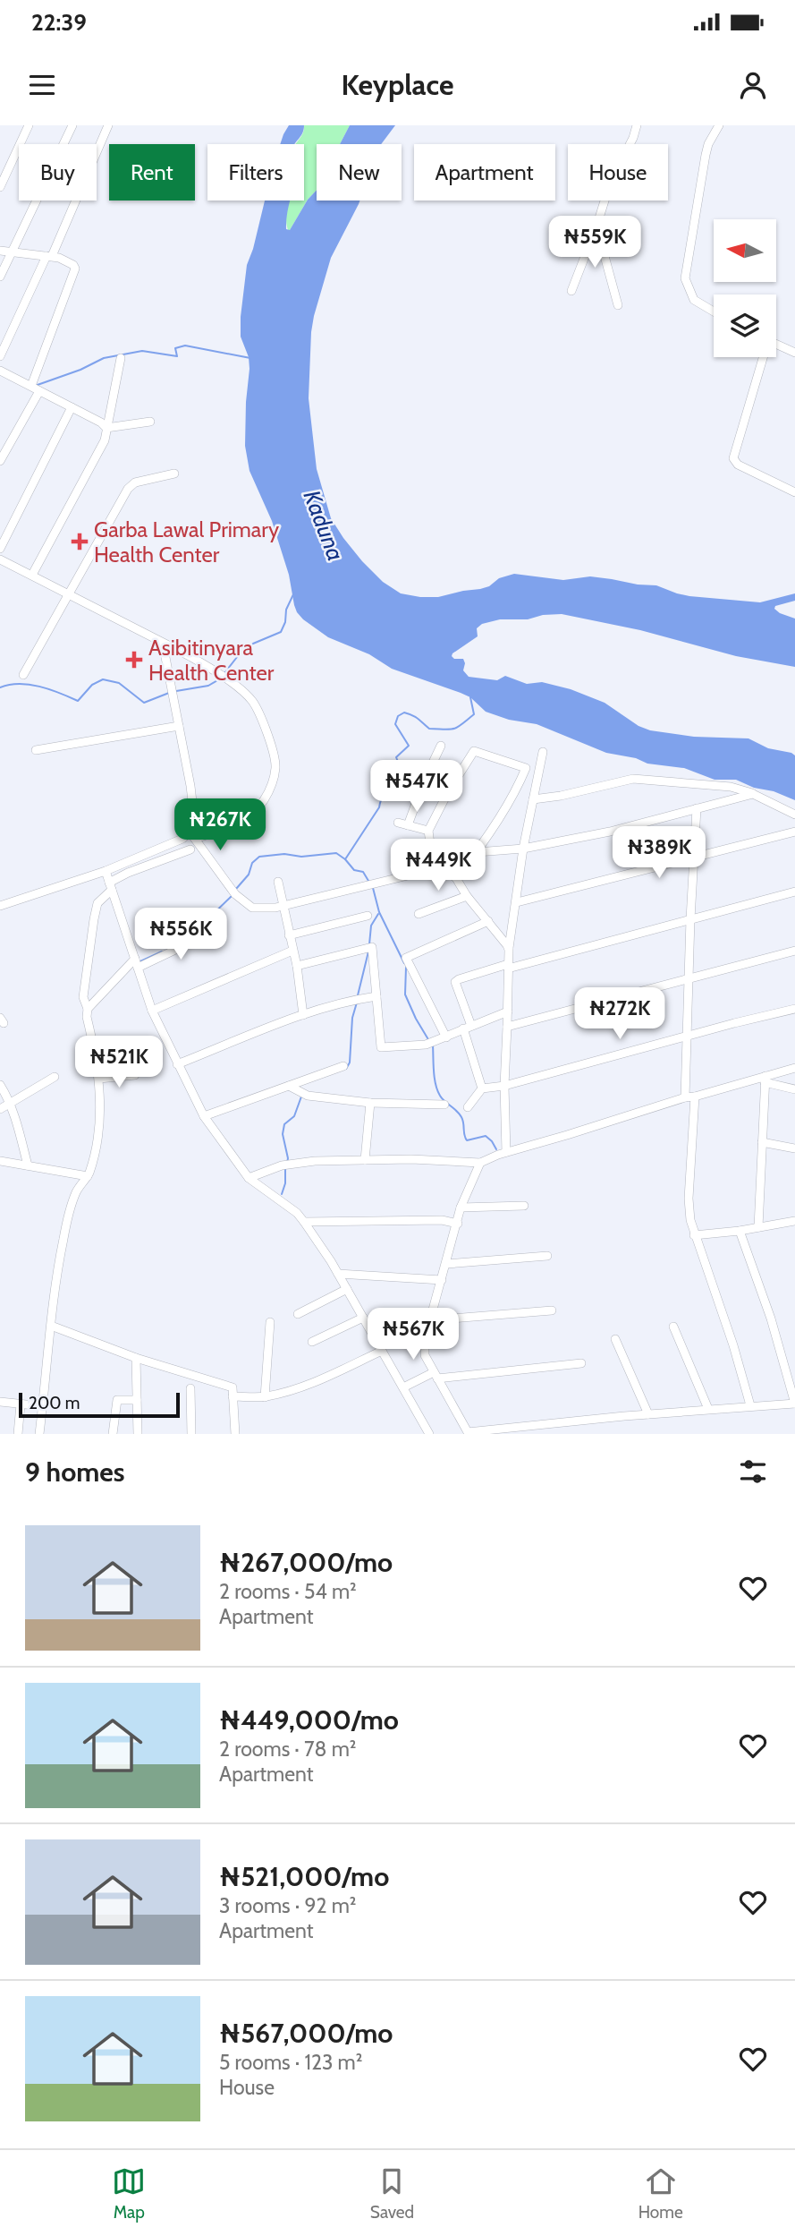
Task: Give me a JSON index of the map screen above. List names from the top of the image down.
{
  "water": ["Kaduna"],
  "places": {
    "health": ["Garba Lawal Primary Health Center", "Asibitinyara Health Center"]
  },
  "scale_bar": "200 m",
  "north": "left",
  "page": {
    "status": "22:39",
    "header": "Keyplace",
    "chip": [
      "Buy",
      "Rent",
      "Filters",
      "New",
      "Apartment",
      "House"
    ],
    "price": [
      "₦559K",
      "₦547K",
      "₦267K",
      "₦389K",
      "₦449K",
      "₦556K",
      "₦272K",
      "₦521K",
      "₦567K"
    ],
    "scale": "200 m",
    "heading": "9 homes",
    "list": [
      {
        "name": "₦267,000/mo",
        "note": "2 rooms · 54 m² · Apartment"
      },
      {
        "name": "₦449,000/mo",
        "note": "2 rooms · 78 m² · Apartment"
      },
      {
        "name": "₦521,000/mo",
        "note": "3 rooms · 92 m² · Apartment"
      },
      {
        "name": "₦567,000/mo",
        "note": "5 rooms · 123 m² · House"
      }
    ],
    "tabs": ["Map", "Saved", "Home"]
  }
}
